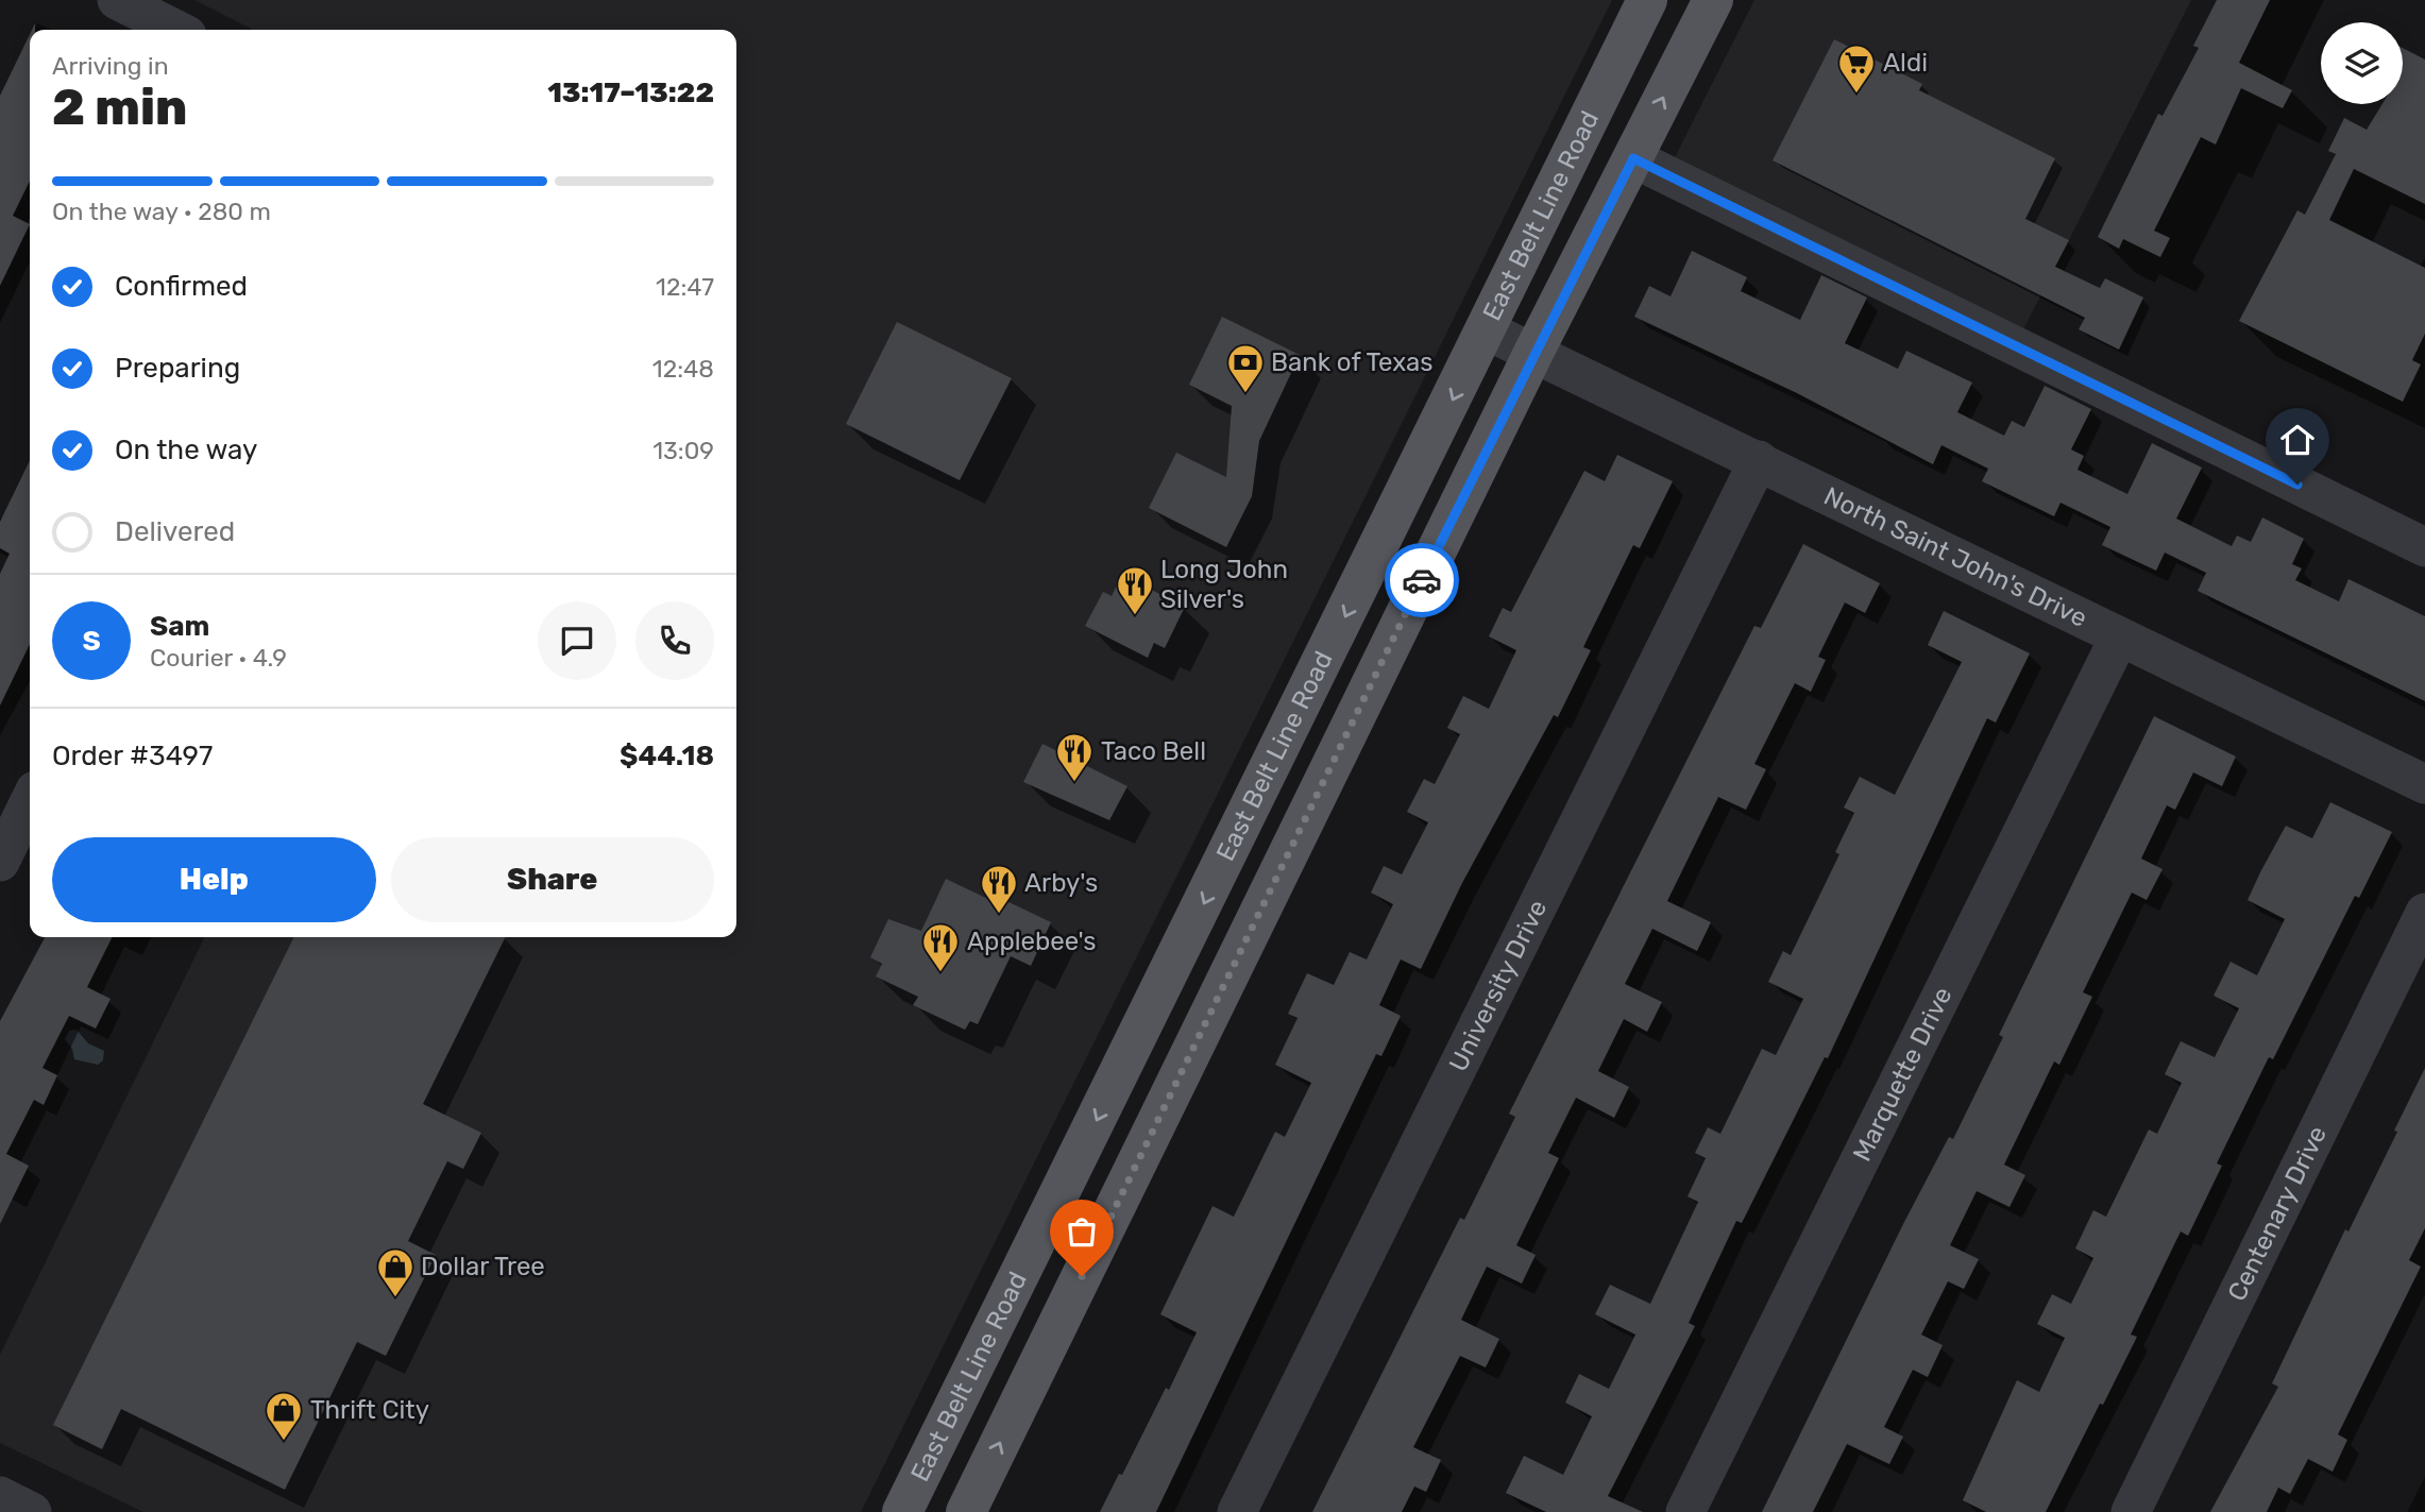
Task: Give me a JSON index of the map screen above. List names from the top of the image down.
{
  "streets": {
    "main road": ["East Belt Line Road"],
    "street": [
      "North Saint John's Drive",
      "University Drive",
      "Marquette Drive",
      "Centenary Drive"
    ]
  },
  "crossings": [
    ["East Belt Line Road", "North Saint John's Drive"],
    ["North Saint John's Drive", "University Drive"],
    ["North Saint John's Drive", "Marquette Drive"]
  ],
  "places": {
    "supermarket": ["Aldi"],
    "bank": ["Bank of Texas"],
    "restaurant": [
      "Long John Silver's",
      "Taco Bell",
      "Arby's",
      "Applebee's"
    ],
    "shop": ["Dollar Tree", "Thrift City"]
  },
  "page": {
    "heading": ["2 min", "Arriving in", "13:17–13:22"],
    "panel": [
      "Sam",
      "Courier · 4.9",
      "Order #3497",
      "$44.18"
    ],
    "bar": "On the way · 280 m",
    "list": [
      ["Confirmed", "12:47"],
      ["Preparing", "12:48"],
      ["On the way", "13:09"],
      "Delivered"
    ],
    "round": "S",
    "buttons": ["Help", "Share"]
  }
}
